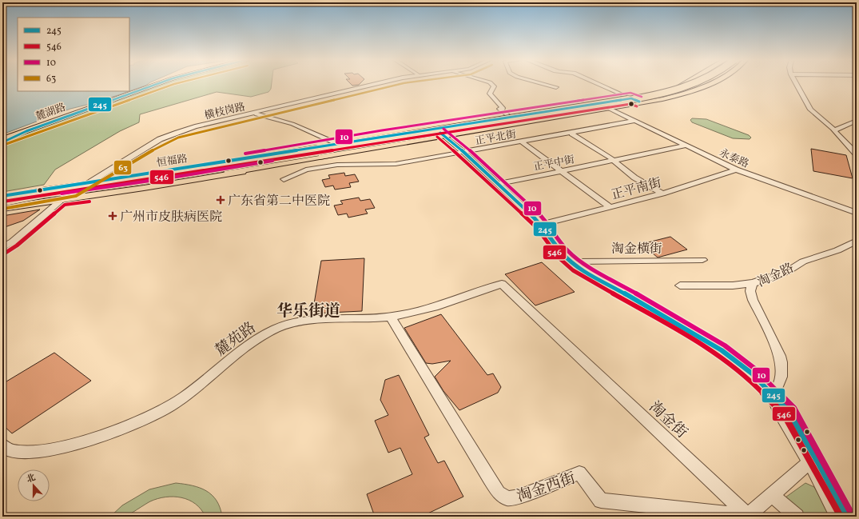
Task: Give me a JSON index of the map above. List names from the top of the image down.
{
  "streets": {
    "main road": ["麓湖路", "恒福路"],
    "street": [
      "横枝岗路",
      "正平北街",
      "永泰路",
      "正平中街",
      "正平南街",
      "淘金横街",
      "淘金路",
      "麓苑路",
      "淘金街",
      "淘金西街"
    ]
  },
  "crossings": [
    ["横枝岗路", "恒福路"],
    ["正平北街", "永泰路"],
    ["正平北街", "正平中街"],
    ["永泰路", "正平中街"],
    ["永泰路", "正平南街"],
    ["正平中街", "正平南街"],
    ["麓苑路", "淘金街"],
    ["麓苑路", "淘金西街"],
    ["淘金街", "淘金西街"]
  ],
  "districts": ["华乐街道"],
  "places": {
    "health": ["广东省第二中医院", "广州市皮肤病医院"]
  },
  "lines": [
    "transit line 245",
    "transit line 63",
    "transit line 10",
    "transit line 546"
  ],
  "legend": [
    "245",
    "546",
    "10",
    "63"
  ],
  "north": "top"
}
